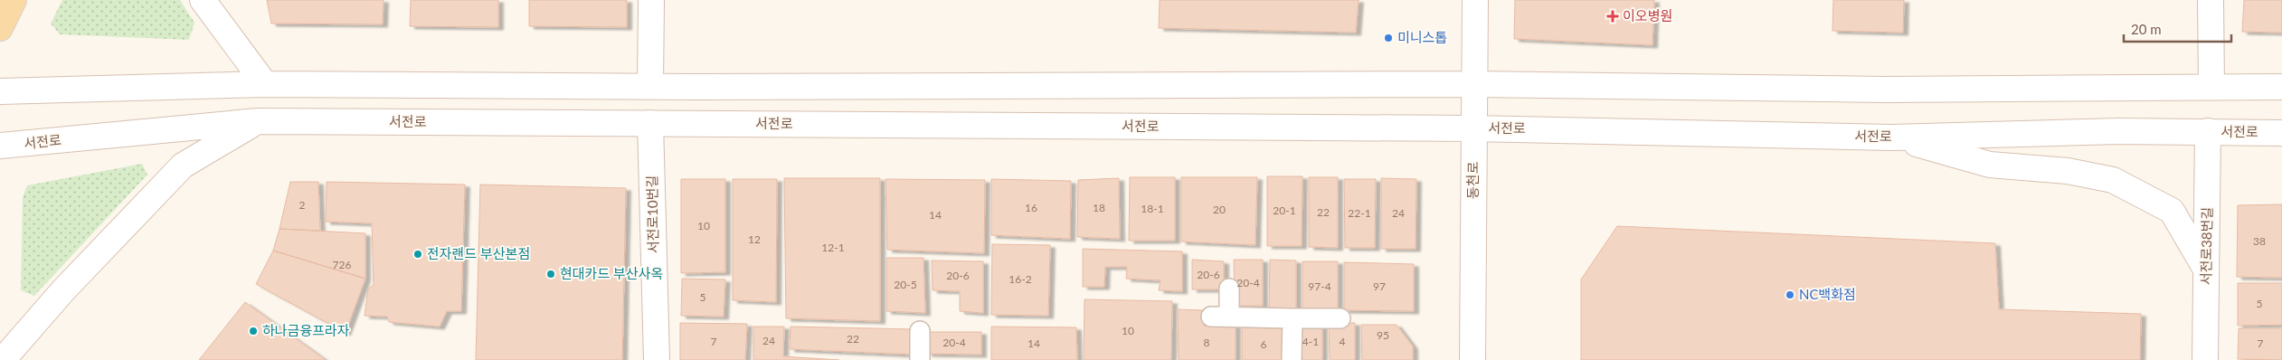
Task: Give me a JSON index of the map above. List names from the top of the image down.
{
  "streets": {
    "main road": [
      "서전로",
      "동천로",
      "서전로10번길",
      "서전로38번길"
    ]
  },
  "crossings": [
    ["서전로", "동천로"],
    ["서전로", "서전로10번길"],
    ["서전로", "서전로38번길"]
  ],
  "places": {
    "health": ["이오병원"],
    "other": [
      "미니스톱",
      "전자랜드 부산본점",
      "현대카드 부산사옥",
      "NC백화점",
      "하나금융프라자"
    ]
  },
  "house_numbers": [
    "2",
    "16",
    "18",
    "18-1",
    "20",
    "20-1",
    "22",
    "22-1",
    "24",
    "14",
    "10",
    "12",
    "38",
    "12-1",
    "726",
    "20-6",
    "20-6",
    "16-2",
    "20-4",
    "20-5",
    "97-4",
    "97",
    "5",
    "5",
    "10",
    "95",
    "22",
    "24",
    "7",
    "4-1",
    "4",
    "20-4",
    "8",
    "14",
    "7",
    "6"
  ],
  "scale_bar": "20 m"
}
